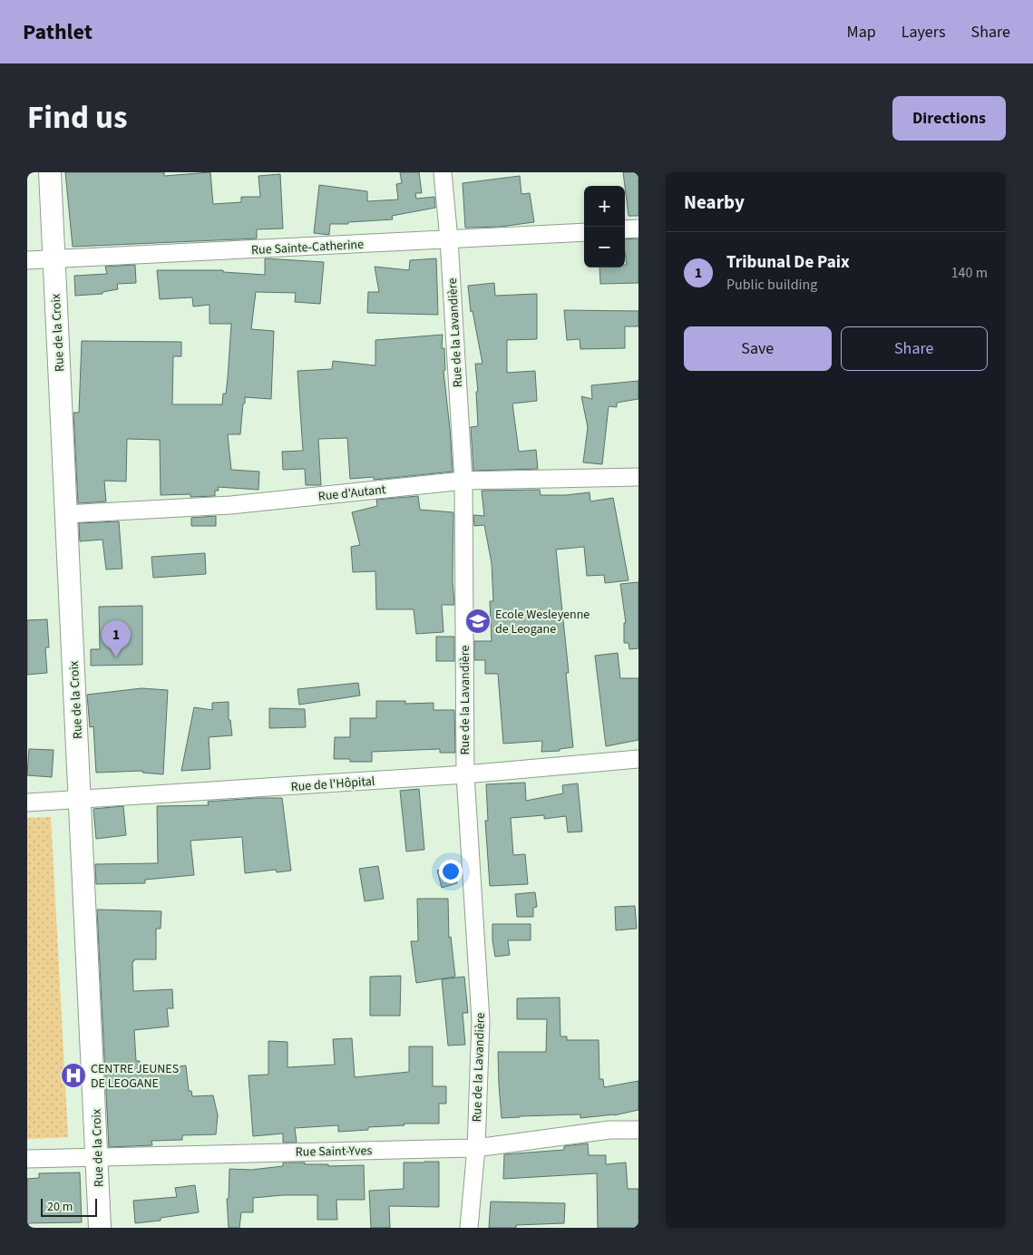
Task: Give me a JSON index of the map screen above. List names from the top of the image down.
{
  "streets": {
    "street": [
      "Rue Sainte-Catherine",
      "Rue de la Croix",
      "Rue de la Lavandière",
      "Rue d'Autant",
      "Rue de l'Hôpital",
      "Rue Saint-Yves"
    ]
  },
  "crossings": [
    ["Rue Sainte-Catherine", "Rue de la Croix"],
    ["Rue Sainte-Catherine", "Rue de la Lavandière"],
    ["Rue de la Croix", "Rue d'Autant"],
    ["Rue de la Croix", "Rue de l'Hôpital"],
    ["Rue de la Croix", "Rue Saint-Yves"],
    ["Rue de la Lavandière", "Rue d'Autant"],
    ["Rue de la Lavandière", "Rue de l'Hôpital"],
    ["Rue de la Lavandière", "Rue Saint-Yves"]
  ],
  "places": {
    "school or university": ["Ecole Wesleyenne de Leogane"],
    "hospital": ["CENTRE JEUNES DE LEOGANE"]
  },
  "scale_bar": "20 m",
  "page": {
    "header": "Pathlet",
    "nav": ["Map", "Layers", "Share"],
    "title": "Find us",
    "buttons": [
      "Directions",
      ["Save", "Share"]
    ],
    "heading": "Nearby",
    "map_buttons": ["+", "−"],
    "list": [
      {
        "mark": "1",
        "name": "Tribunal De Paix",
        "note": "Public building",
        "value": "140 m"
      }
    ],
    "pins": "1",
    "scale": "20 m"
  }
}
